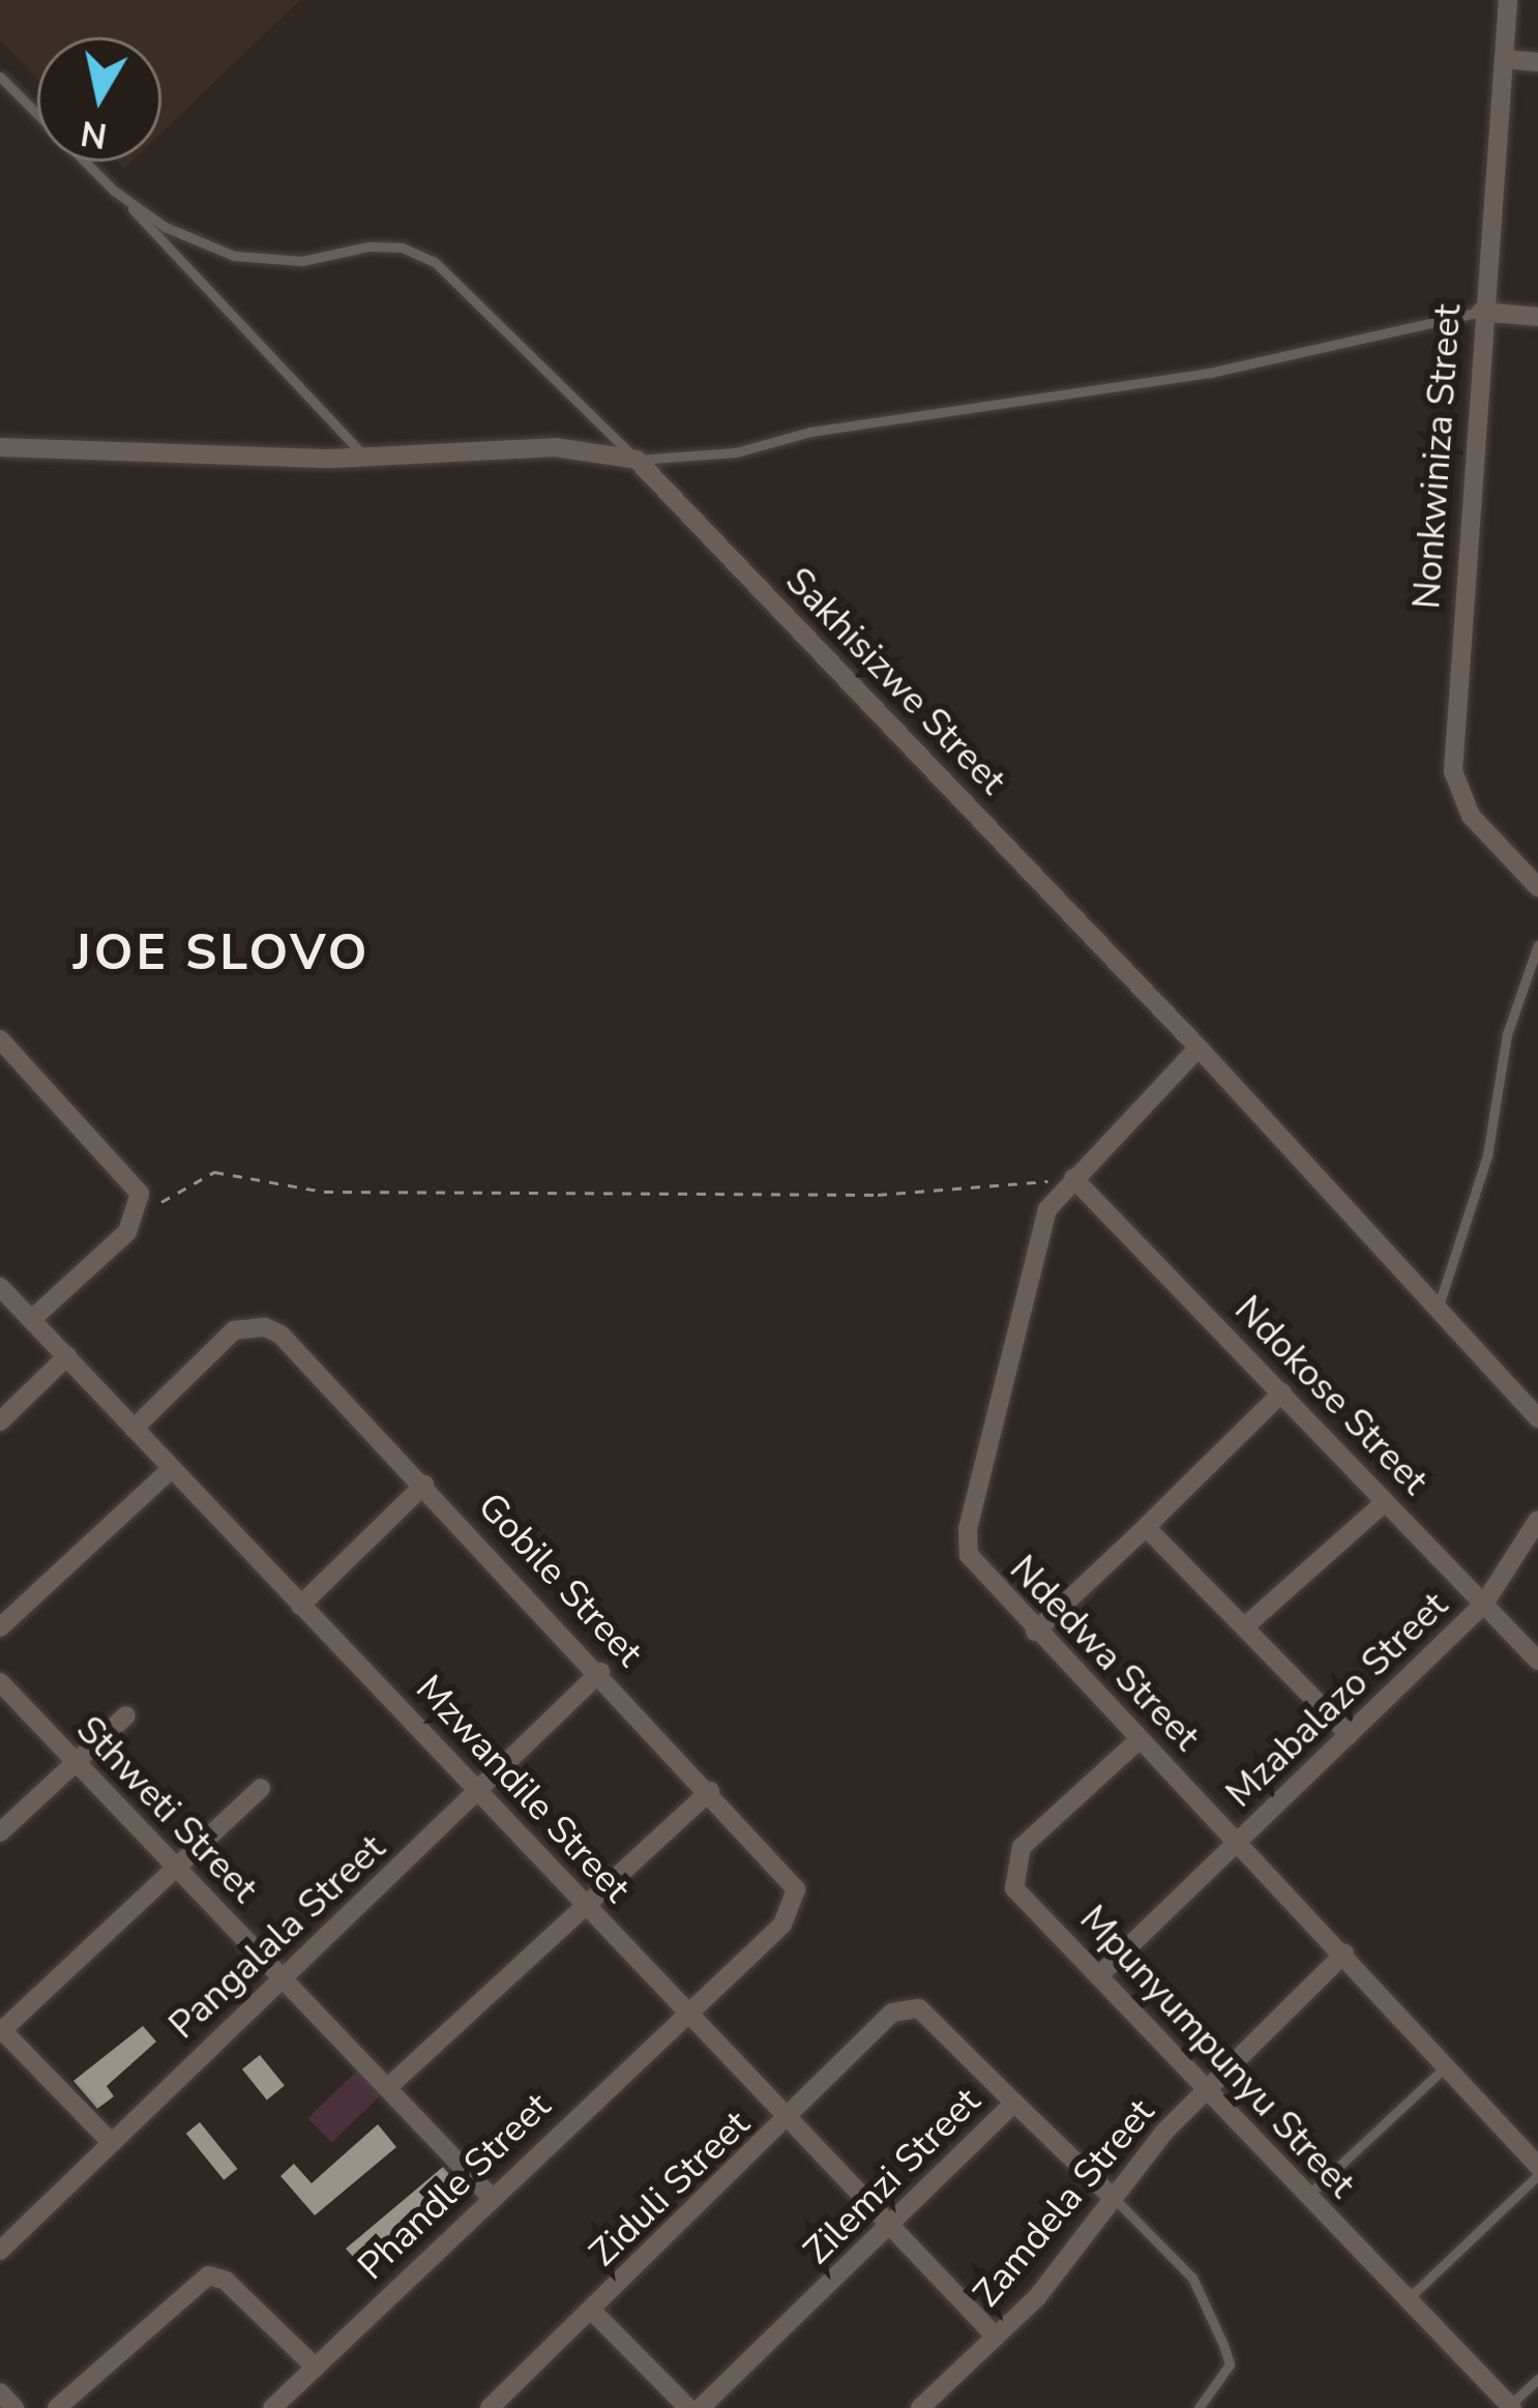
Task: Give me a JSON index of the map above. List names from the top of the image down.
{
  "streets": {
    "street": [
      "Nonkwiniza Street",
      "Sakhisizwe Street",
      "Ndokose Street",
      "Gobile Street",
      "Ndedwa Street",
      "Mzabalazo Street",
      "Mzwandile Street",
      "Sthweti Street",
      "Pangalala Street",
      "Mpunyumpunyu Street",
      "Zilemzi Street",
      "Phandle Street",
      "Ziduli Street",
      "Zamdela Street"
    ]
  },
  "crossings": [
    ["Sakhisizwe Street", "Ndedwa Street"],
    ["Ndokose Street", "Ndedwa Street"],
    ["Ndokose Street", "Mzabalazo Street"],
    ["Gobile Street", "Mzwandile Street"],
    ["Gobile Street", "Pangalala Street"],
    ["Gobile Street", "Phandle Street"],
    ["Ndedwa Street", "Mzabalazo Street"],
    ["Ndedwa Street", "Mpunyumpunyu Street"],
    ["Ndedwa Street", "Zamdela Street"],
    ["Mzabalazo Street", "Mpunyumpunyu Street"],
    ["Mzwandile Street", "Pangalala Street"],
    ["Mzwandile Street", "Zilemzi Street"],
    ["Mzwandile Street", "Phandle Street"],
    ["Mzwandile Street", "Ziduli Street"],
    ["Mzwandile Street", "Zamdela Street"],
    ["Sthweti Street", "Pangalala Street"],
    ["Sthweti Street", "Phandle Street"],
    ["Mpunyumpunyu Street", "Zamdela Street"],
    ["Zilemzi Street", "Ziduli Street"]
  ],
  "districts": ["JOE SLOVO"],
  "north": "bottom"
}
